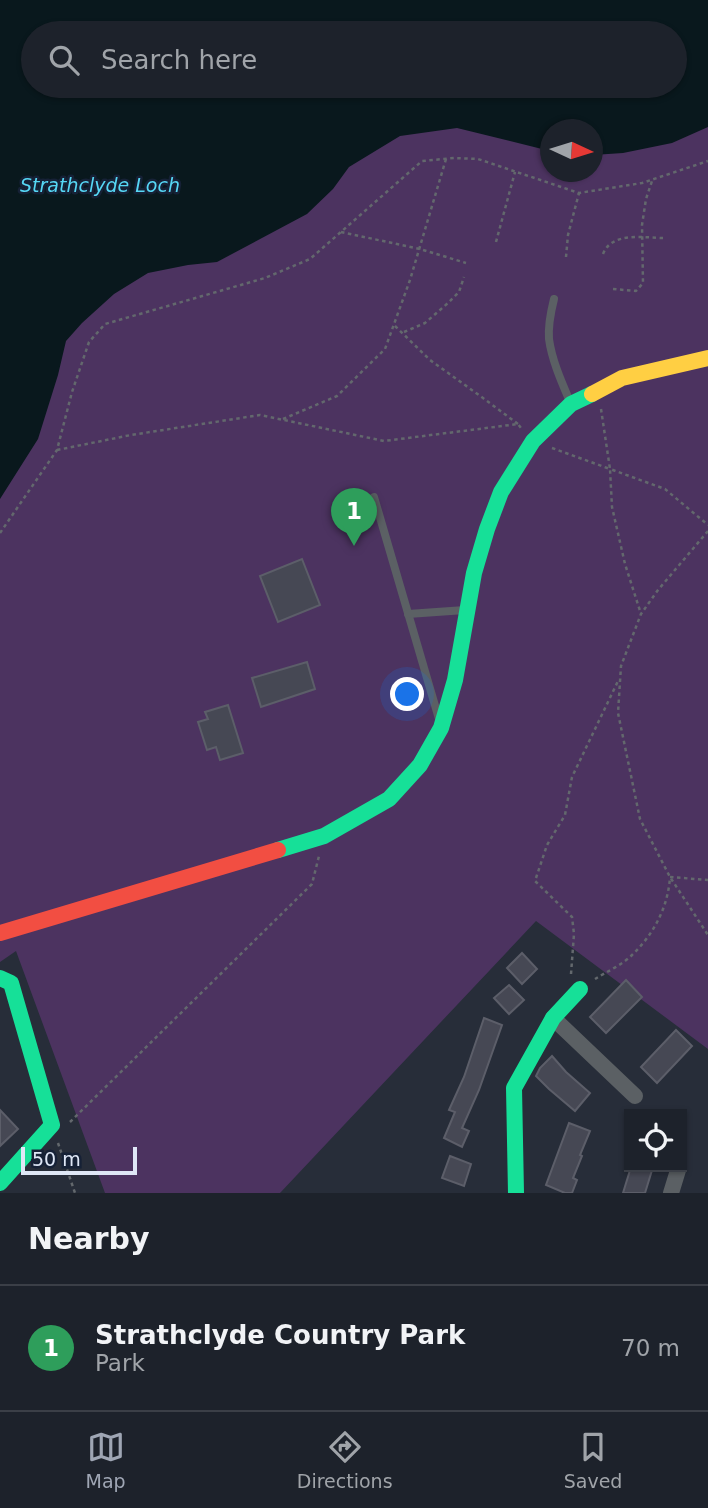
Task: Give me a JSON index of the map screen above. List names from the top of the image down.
{
  "water": ["Strathclyde Loch"],
  "scale_bar": "50 m",
  "north": "right",
  "page": {
    "search": "Search here",
    "pins": "1",
    "scale": "50 m",
    "heading": "Nearby",
    "list": [
      {
        "mark": "1",
        "name": "Strathclyde Country Park",
        "note": "Park",
        "value": "70 m"
      }
    ],
    "nav": ["Map", "Directions", "Saved"]
  }
}
